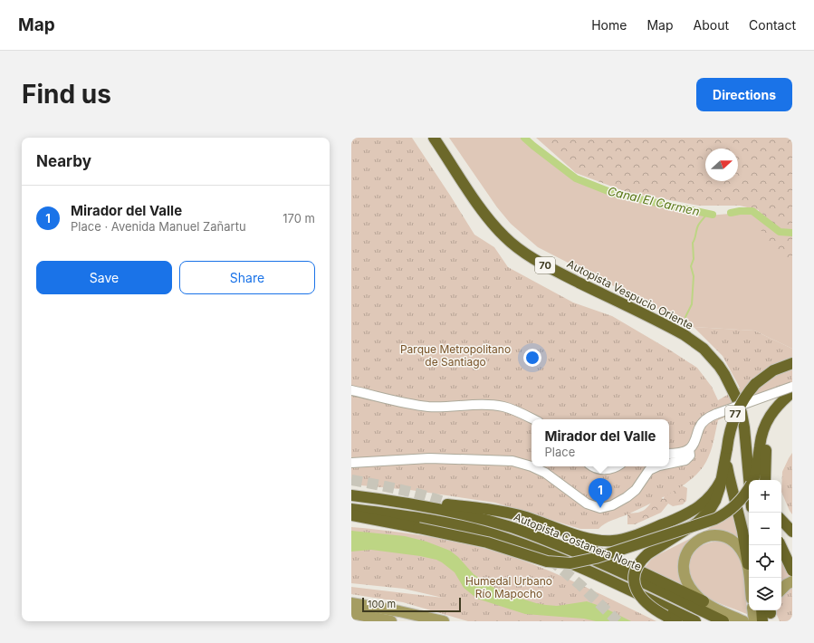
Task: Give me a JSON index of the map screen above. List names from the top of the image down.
{
  "streets": {
    "highway": [
      "70",
      "Autopista Vespucio Oriente",
      "77",
      "Autopista Costanera Norte"
    ]
  },
  "water": ["Canal El Carmen"],
  "parks": ["Parque Metropolitano de Santiago", "Humedal Urbano Río Mapocho"],
  "scale_bar": "100 m",
  "north": "right",
  "page": {
    "header": "Map",
    "nav": [
      "Home",
      "Map",
      "About",
      "Contact"
    ],
    "buttons": [
      "Directions",
      ["Save", "Share"]
    ],
    "title": "Find us",
    "heading": "Nearby",
    "list": [
      {
        "mark": "1",
        "name": "Mirador del Valle",
        "note": "Place · Avenida Manuel Zañartu",
        "value": "170 m"
      }
    ],
    "popup": ["Mirador del Valle", "Place"],
    "pins": "1",
    "map_buttons": ["+", "−"],
    "scale": "100 m"
  }
}
